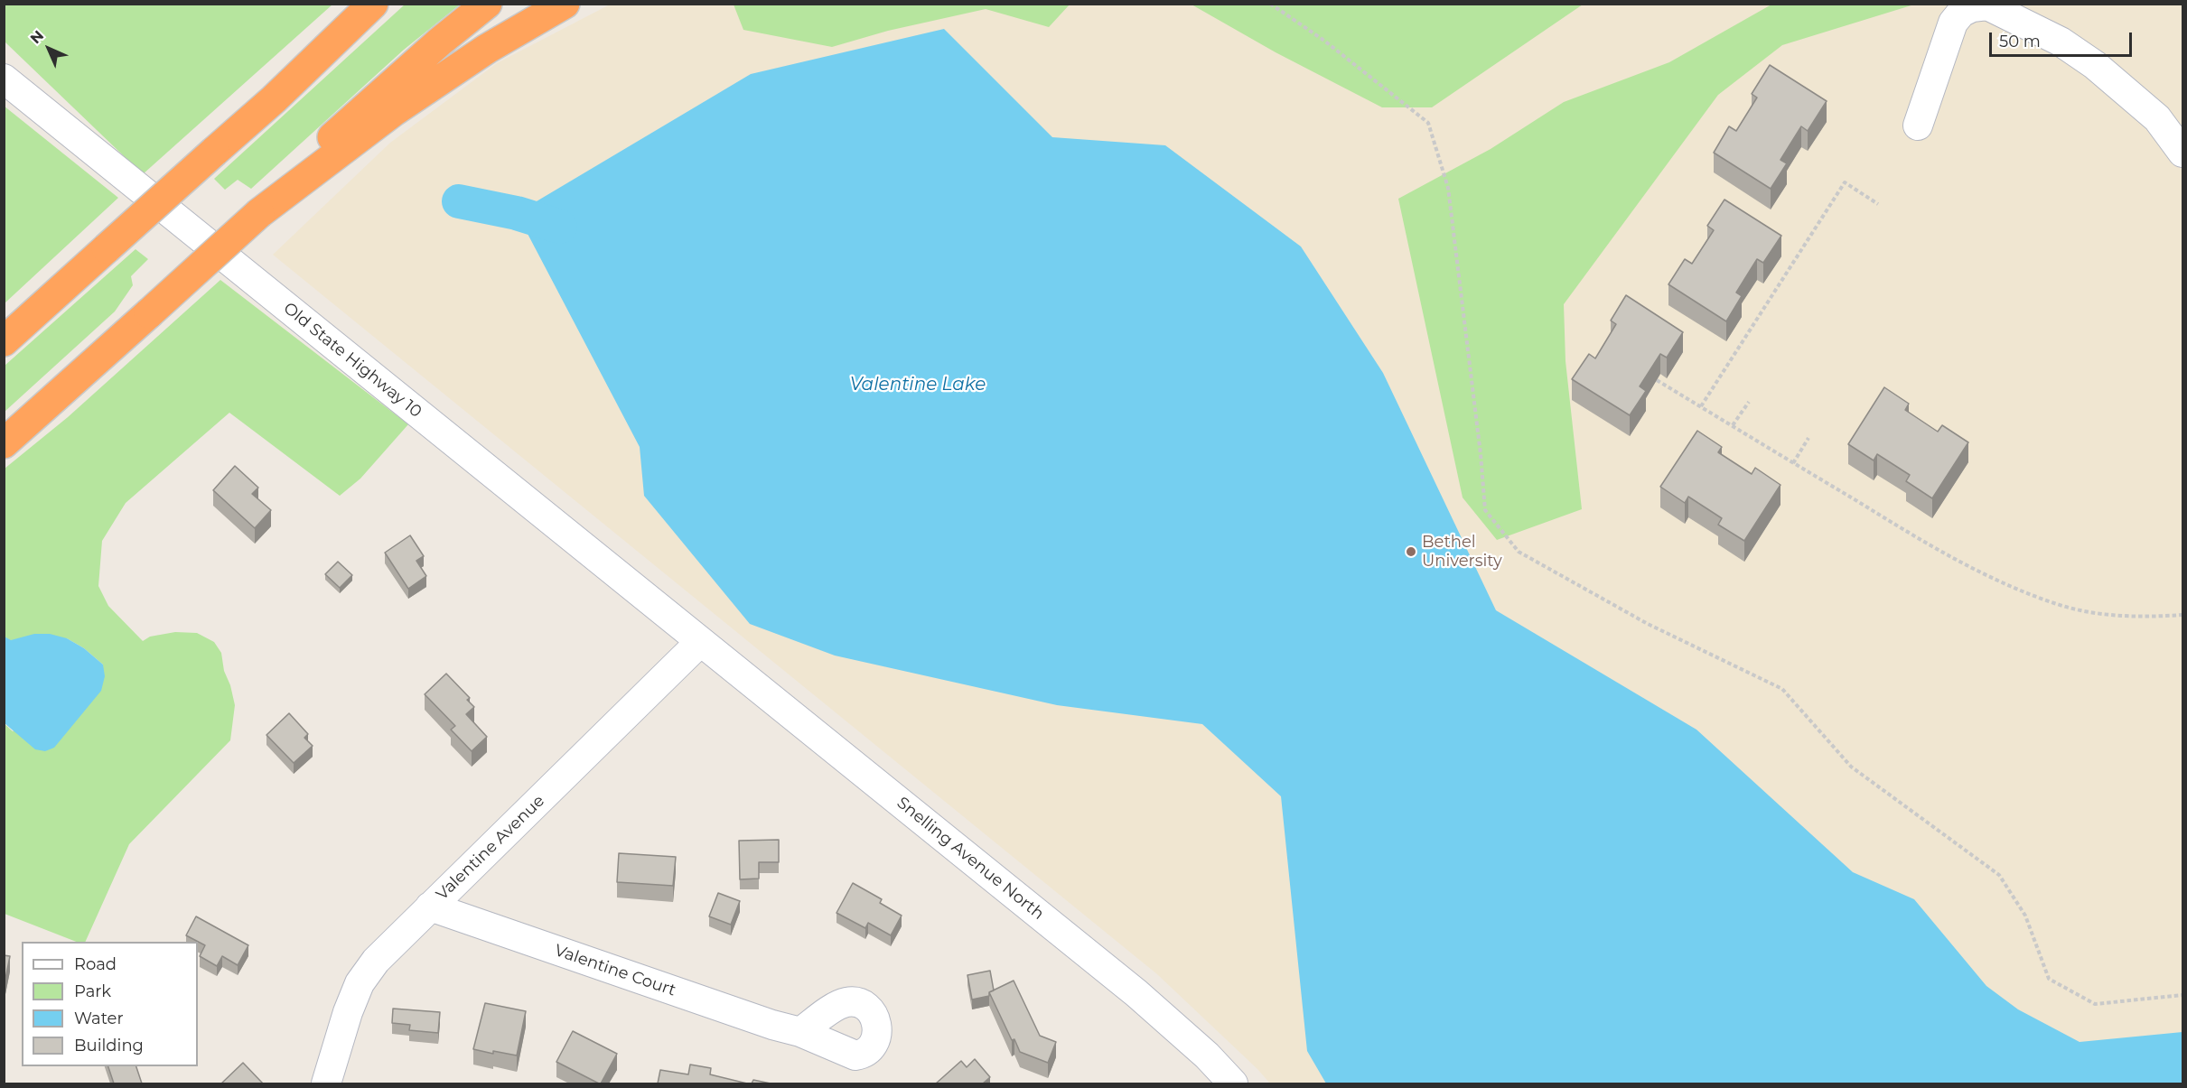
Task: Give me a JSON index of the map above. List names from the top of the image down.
{
  "streets": {
    "street": [
      "Old State Highway 10",
      "Valentine Avenue",
      "Snelling Avenue North",
      "Valentine Court"
    ]
  },
  "crossings": [
    ["Old State Highway 10", "Valentine Avenue"],
    ["Old State Highway 10", "Snelling Avenue North"],
    ["Valentine Avenue", "Snelling Avenue North"],
    ["Valentine Avenue", "Valentine Court"]
  ],
  "water": ["Valentine Lake"],
  "places": ["Bethel University"],
  "legend": [
    "Road",
    "Park",
    "Water",
    "Building"
  ],
  "scale_bar": "50 m",
  "north": "top left"
}
